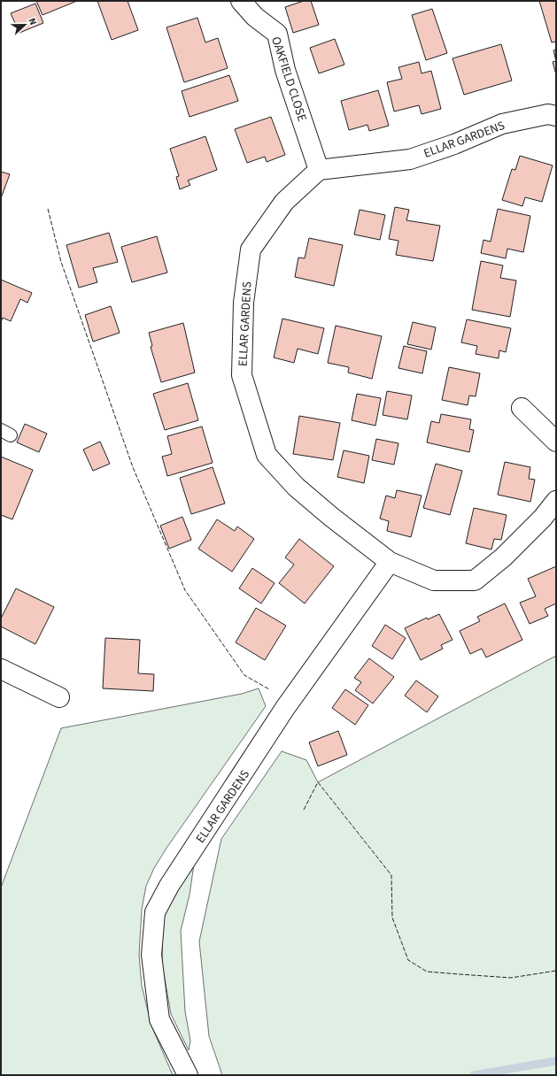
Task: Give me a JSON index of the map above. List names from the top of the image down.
{
  "streets": {
    "street": ["OAKFIELD CLOSE", "ELLAR GARDENS"]
  },
  "crossings": [
    ["OAKFIELD CLOSE", "ELLAR GARDENS"]
  ],
  "north": "right"
}
